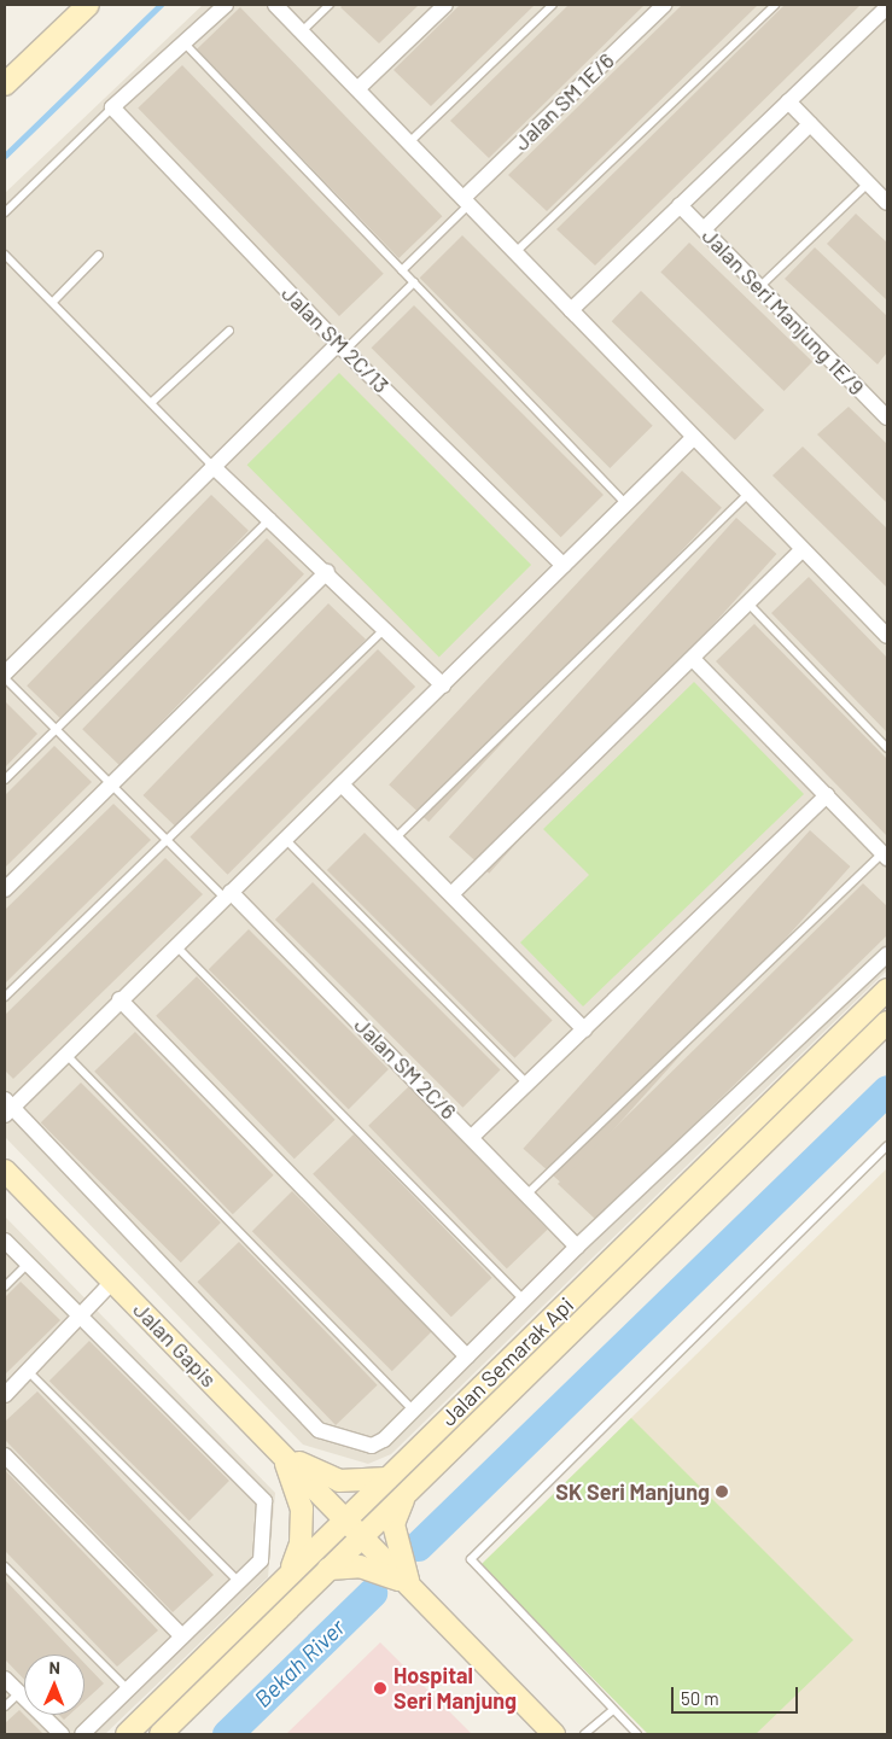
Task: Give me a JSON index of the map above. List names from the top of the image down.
{
  "streets": {
    "street": [
      "Jalan SM 1E/6",
      "Jalan Seri Manjung 1E/9",
      "Jalan SM 2C/13",
      "Jalan SM 2C/6",
      "Jalan Gapis",
      "Jalan Semarak Api"
    ]
  },
  "crossings": [
    ["Jalan Gapis", "Jalan Semarak Api"]
  ],
  "water": ["Bekah River"],
  "places": ["SK Seri Manjung", "Hospital Seri Manjung"],
  "scale_bar": "50 m",
  "north": "top"
}
